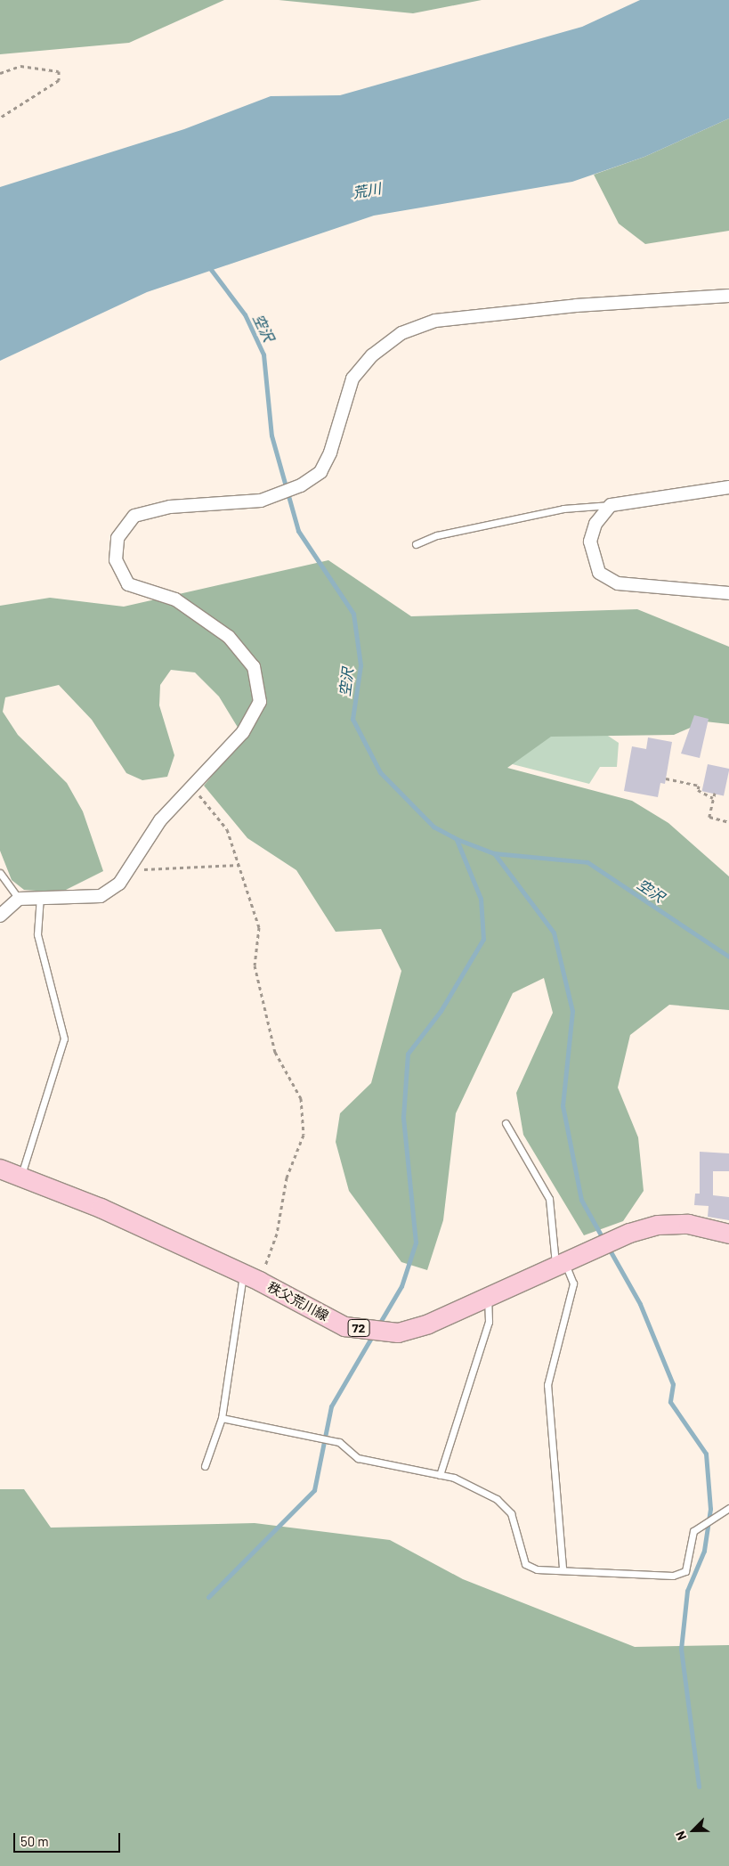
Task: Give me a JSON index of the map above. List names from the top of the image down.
{
  "streets": {
    "main road": ["秩父荒川線", "72"]
  },
  "water": ["荒川", "空沢"],
  "scale_bar": "50 m",
  "north": "bottom left"
}
